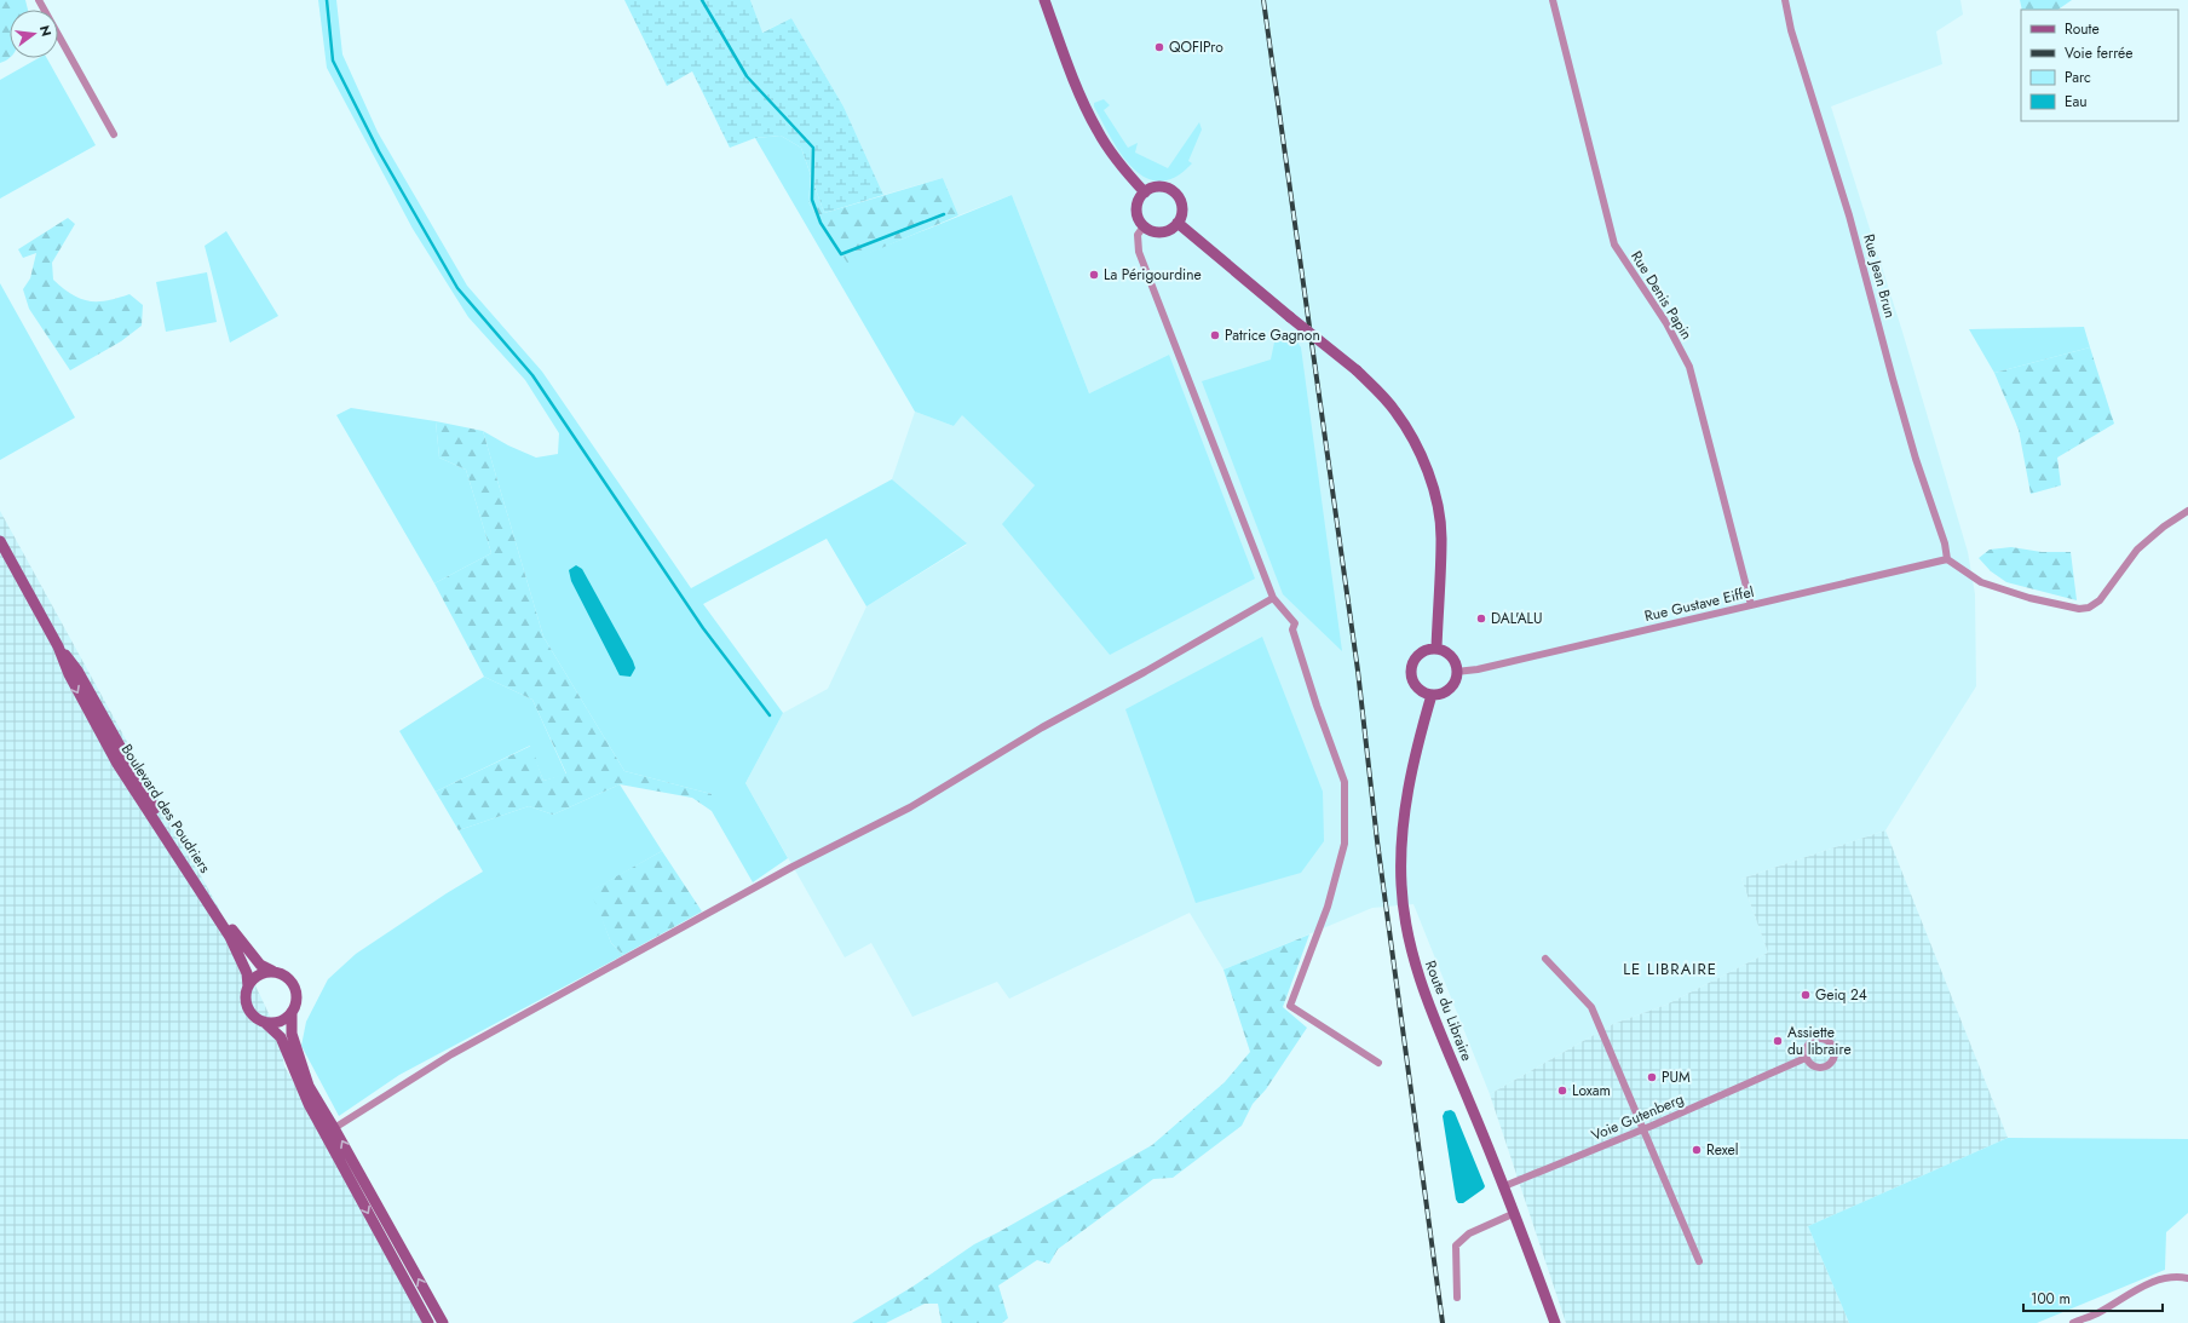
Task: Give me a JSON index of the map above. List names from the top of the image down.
{
  "streets": {
    "main road": ["Boulevard des Poudriers", "Route du Libraire"],
    "street": [
      "Rue Jean Brun",
      "Rue Denis Papin",
      "Rue Gustave Eiffel",
      "Voie Gutenberg"
    ]
  },
  "crossings": [
    ["Rue Jean Brun", "Rue Gustave Eiffel"],
    ["Rue Denis Papin", "Rue Gustave Eiffel"],
    ["Rue Gustave Eiffel", "Route du Libraire"],
    ["Route du Libraire", "Voie Gutenberg"]
  ],
  "districts": ["LE LIBRAIRE"],
  "places": [
    "QOFIPro",
    "La Périgourdine",
    "Patrice Gagnon",
    "DAL'ALU",
    "Geiq 24",
    "Assiette du libraire",
    "PUM",
    "Loxam",
    "Rexel"
  ],
  "legend": [
    "Route",
    "Voie ferrée",
    "Parc",
    "Eau"
  ],
  "scale_bar": "100 m",
  "north": "right"
}
